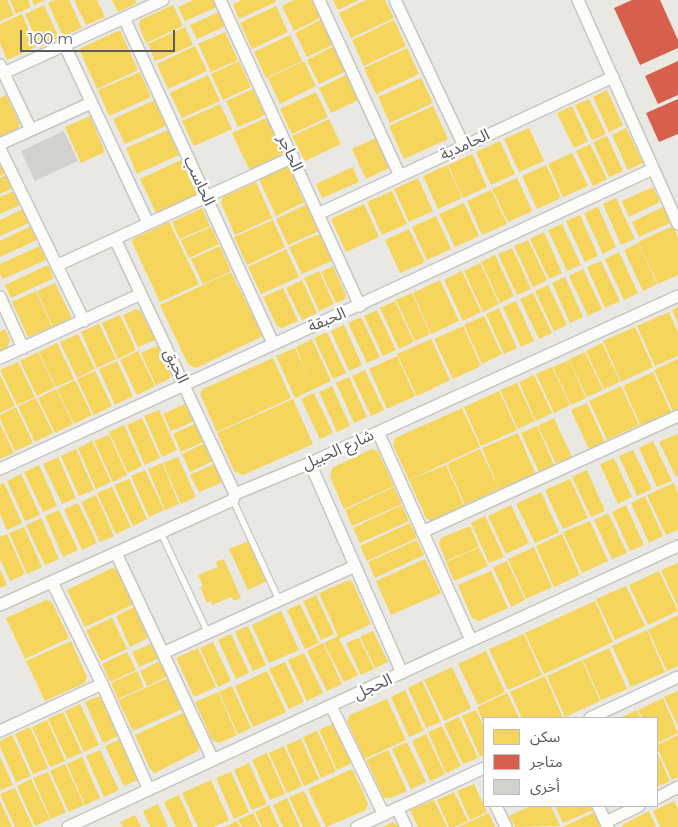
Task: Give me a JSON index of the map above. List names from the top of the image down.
{
  "streets": {
    "street": [
      "الحامدية",
      "الحاجر",
      "الحاسب",
      "الحبقة",
      "الحبق",
      "شارع الحبيل",
      "الحجل"
    ]
  },
  "crossings": [
    ["الحامدية", "الحاجر"],
    ["الحاجر", "الحبقة"],
    ["الحاسب", "الحبقة"],
    ["الحبقة", "الحبق"],
    ["الحبق", "شارع الحبيل"]
  ],
  "legend": ["سكن", "متاجر", "أخرى"],
  "scale_bar": "100 m"
}
